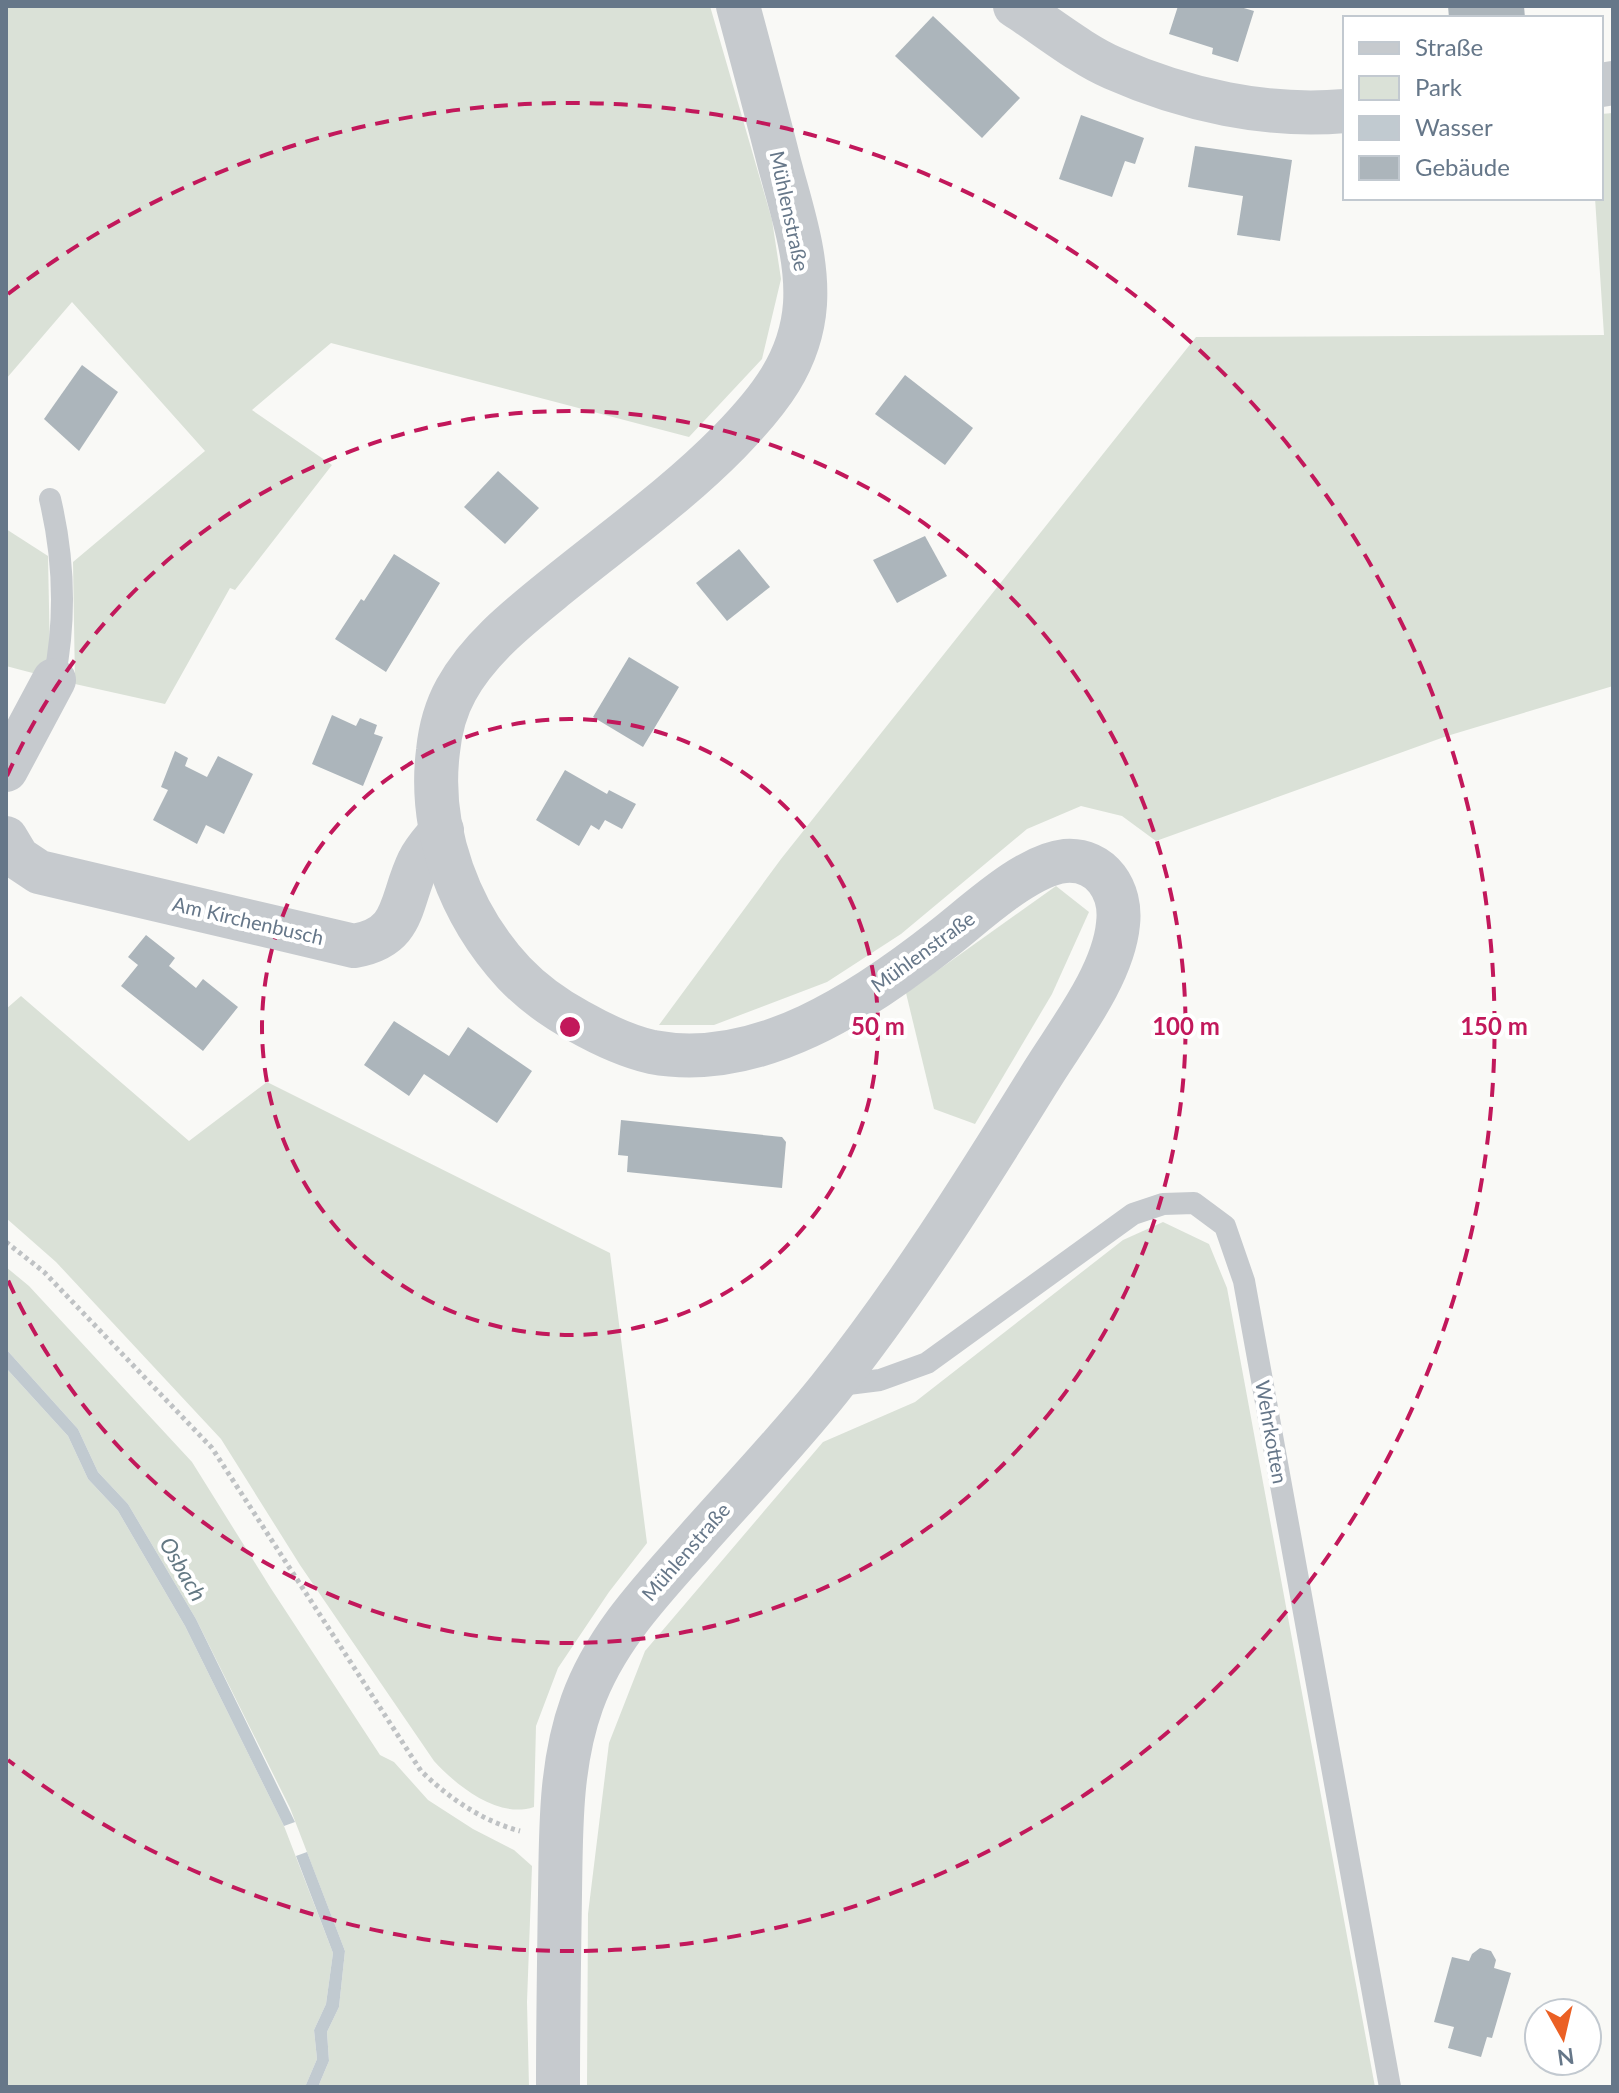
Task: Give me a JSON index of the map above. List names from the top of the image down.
{
  "streets": {
    "street": ["Mühlenstraße", "Am Kirchenbusch"],
    "lane": ["Wehrkotten"]
  },
  "crossings": [
    ["Mühlenstraße", "Am Kirchenbusch"],
    ["Mühlenstraße", "Wehrkotten"]
  ],
  "water": ["Osbach"],
  "legend": [
    "Straße",
    "Park",
    "Wasser",
    "Gebäude"
  ],
  "north": "bottom",
  "rings": ["50 m", "100 m", "150 m"]
}
